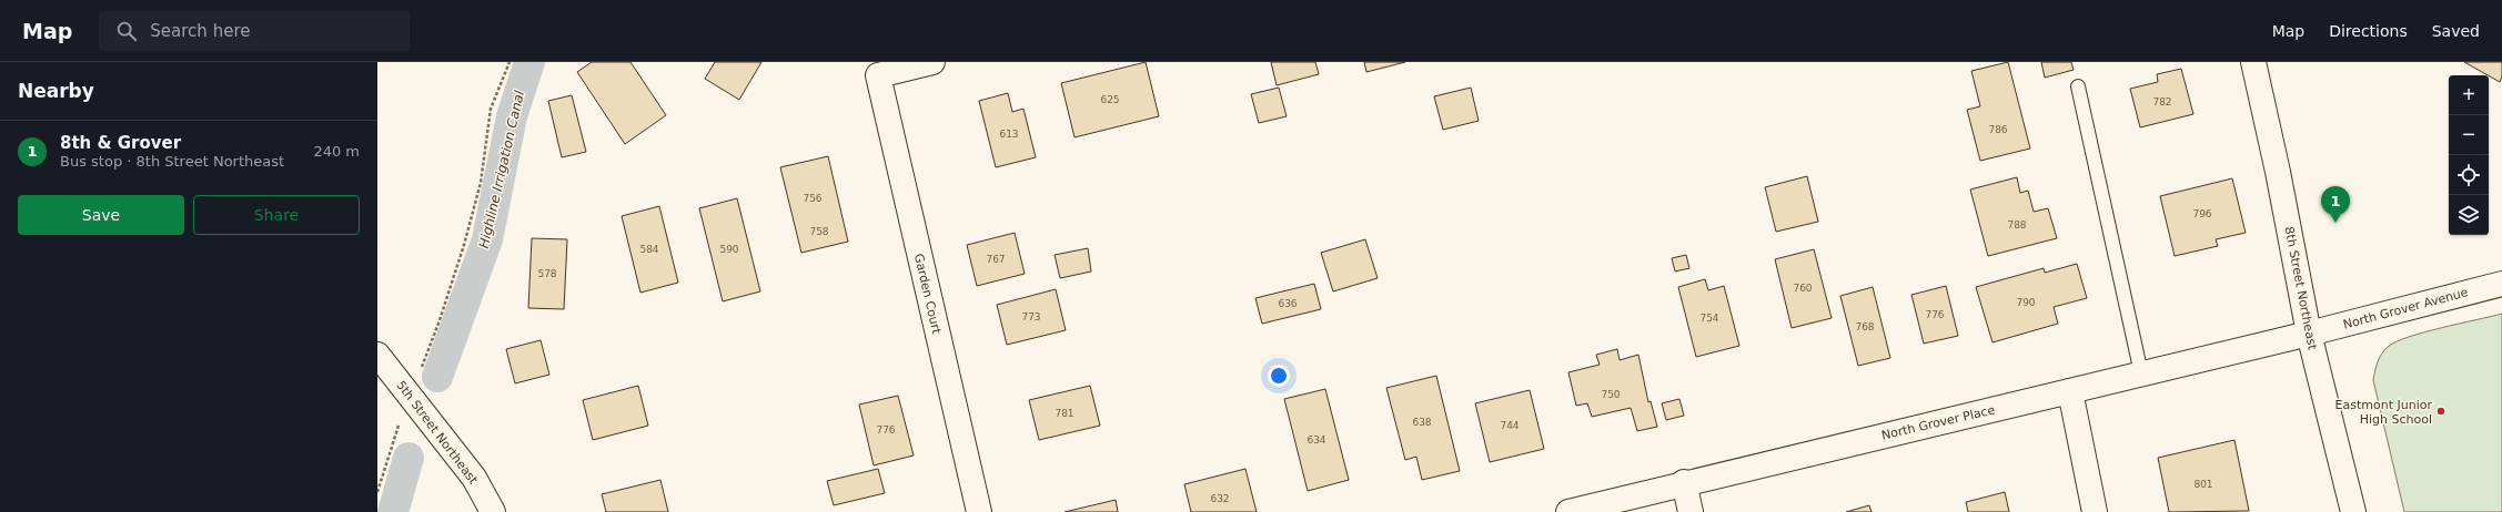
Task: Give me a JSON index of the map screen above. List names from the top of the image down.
{
  "streets": {
    "street": [
      "8th Street Northeast",
      "Garden Court",
      "North Grover Avenue",
      "North Grover Place",
      "5th Street Northeast"
    ]
  },
  "crossings": [
    ["8th Street Northeast", "North Grover Avenue"],
    ["8th Street Northeast", "North Grover Place"],
    ["North Grover Avenue", "North Grover Place"]
  ],
  "water": ["Highline Irrigation Canal"],
  "places": ["Eastmont Junior High School"],
  "house_numbers": [
    "625",
    "782",
    "786",
    "613",
    "756",
    "796",
    "788",
    "758",
    "584",
    "590",
    "767",
    "578",
    "760",
    "790",
    "636",
    "776",
    "773",
    "754",
    "768",
    "750",
    "781",
    "638",
    "744",
    "776",
    "634",
    "801",
    "632"
  ],
  "page": {
    "header": "Map",
    "search": "Search here",
    "nav": ["Map", "Directions", "Saved"],
    "heading": "Nearby",
    "map_buttons": ["+", "−"],
    "list": [
      {
        "mark": "1",
        "name": "8th & Grover",
        "note": "Bus stop · 8th Street Northeast",
        "value": "240 m"
      }
    ],
    "buttons": ["Save", "Share"],
    "pins": "1"
  }
}
